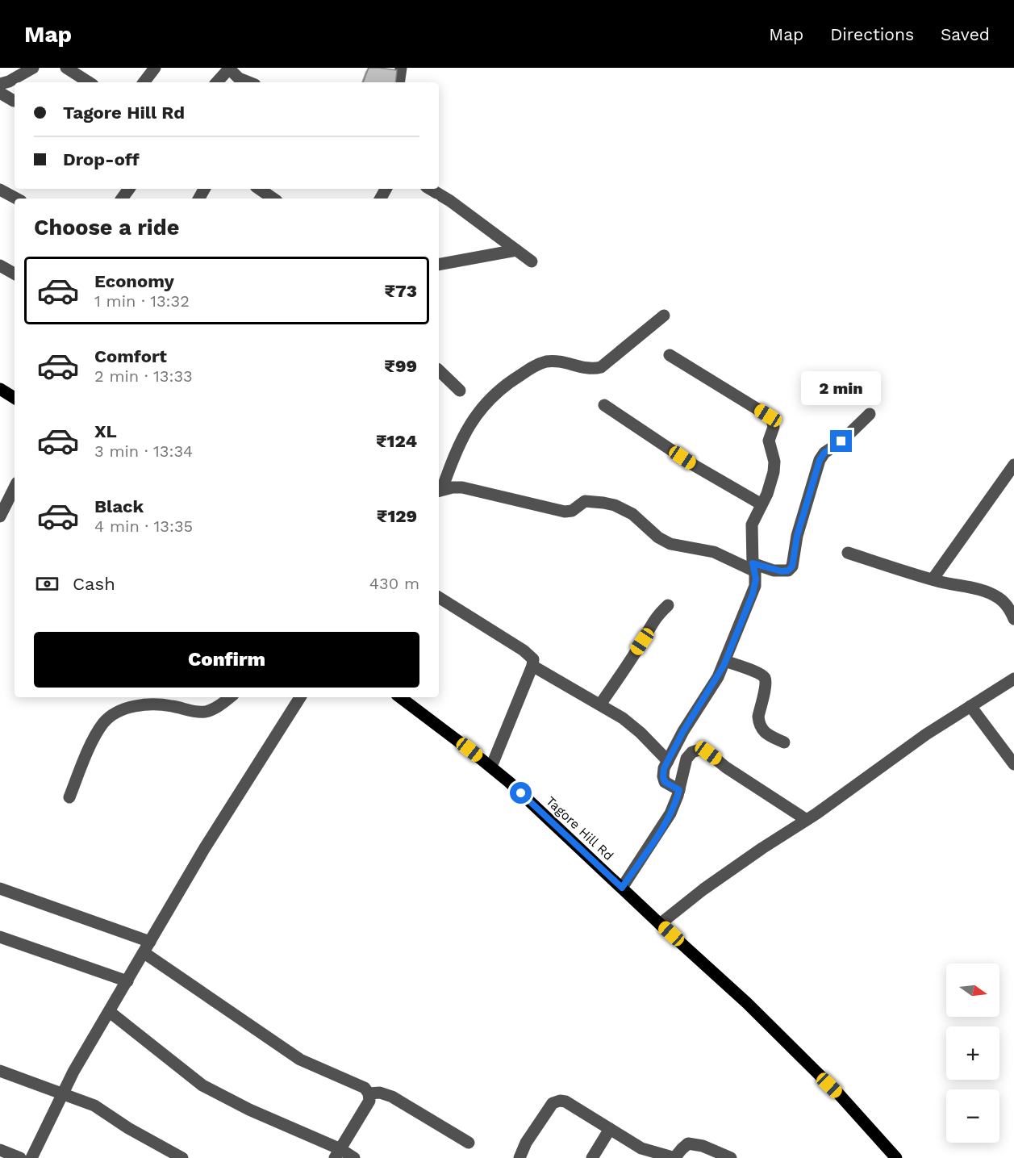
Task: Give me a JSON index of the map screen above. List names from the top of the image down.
{
  "streets": {
    "main road": ["Tagore Hill Rd"]
  },
  "north": "right",
  "page": {
    "header": "Map",
    "nav": ["Map", "Directions", "Saved"],
    "banner": ["Tagore Hill Rd", "Drop-off"],
    "heading": "Choose a ride",
    "list": [
      {
        "name": "Economy",
        "note": "1 min · 13:32",
        "value": "₹73"
      },
      {
        "name": "Comfort",
        "note": "2 min · 13:33",
        "value": "₹99"
      },
      {
        "name": "XL",
        "note": "3 min · 13:34",
        "value": "₹124"
      },
      {
        "name": "Black",
        "note": "4 min · 13:35",
        "value": "₹129"
      }
    ],
    "bubble": "2 min",
    "pay": ["Cash", "430 m"],
    "buttons": "Confirm",
    "map_buttons": ["+", "−"]
  }
}
